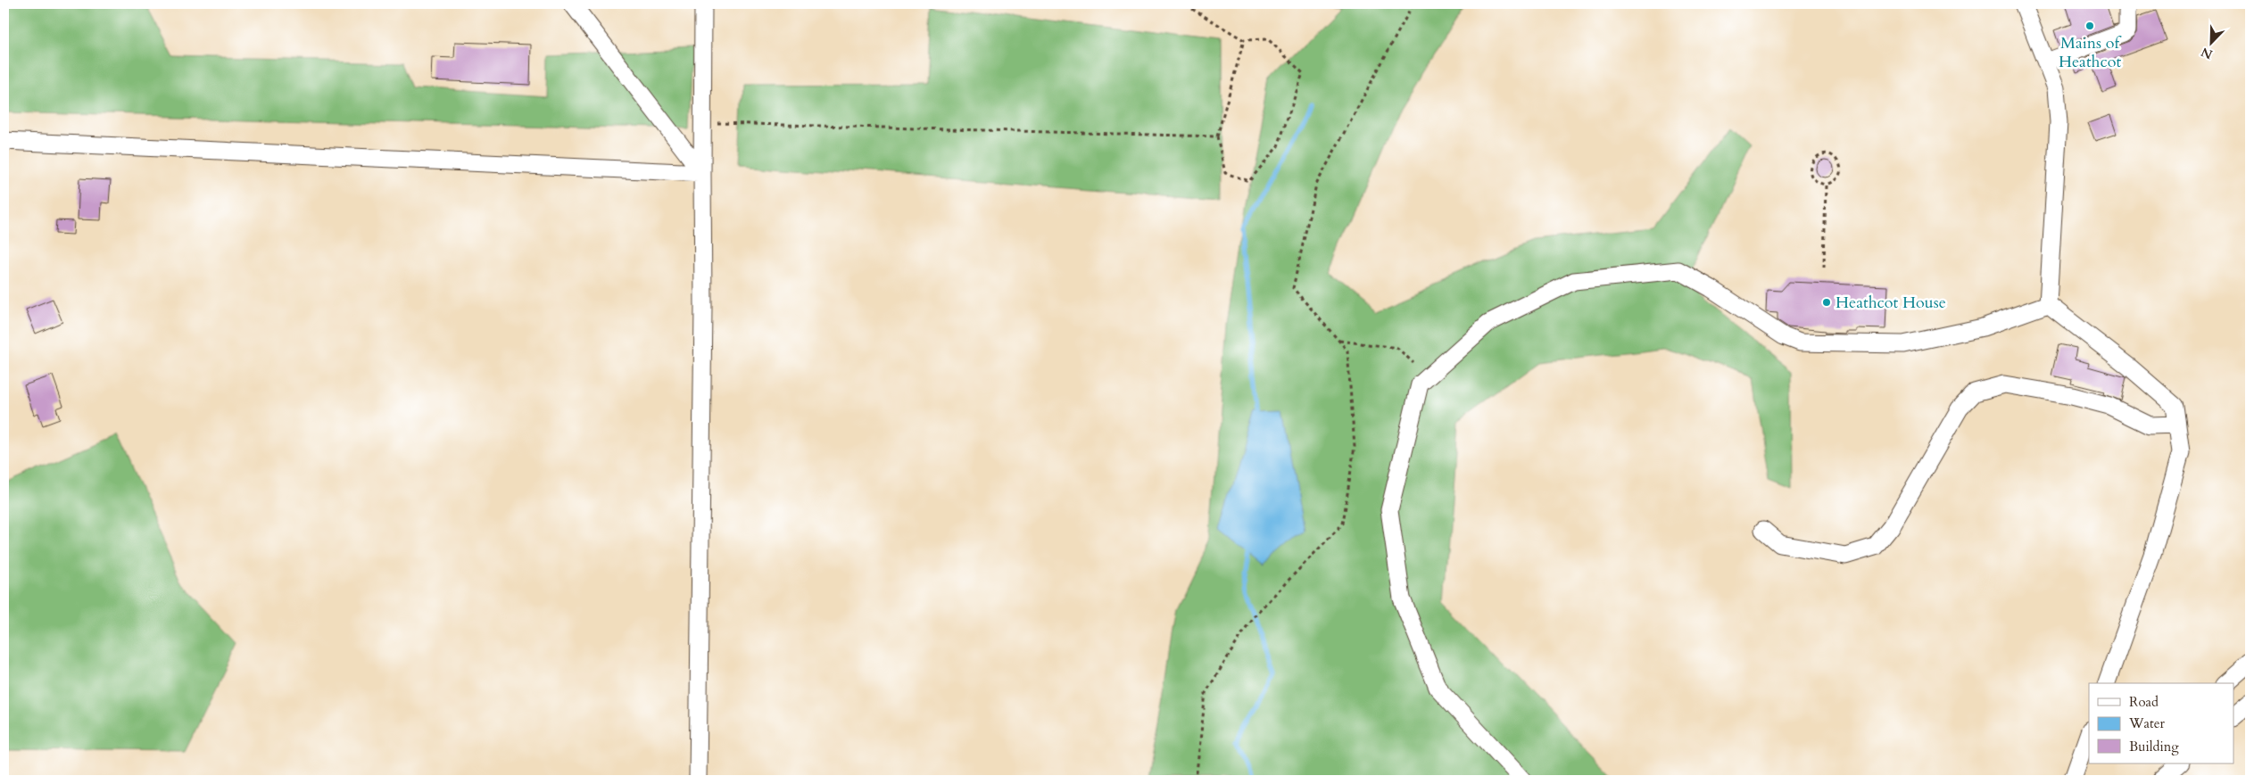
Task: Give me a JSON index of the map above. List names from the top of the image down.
{
  "places": ["Mains of Heathcot", "Heathcot House"],
  "legend": ["Road", "Water", "Building"],
  "north": "bottom left"
}
